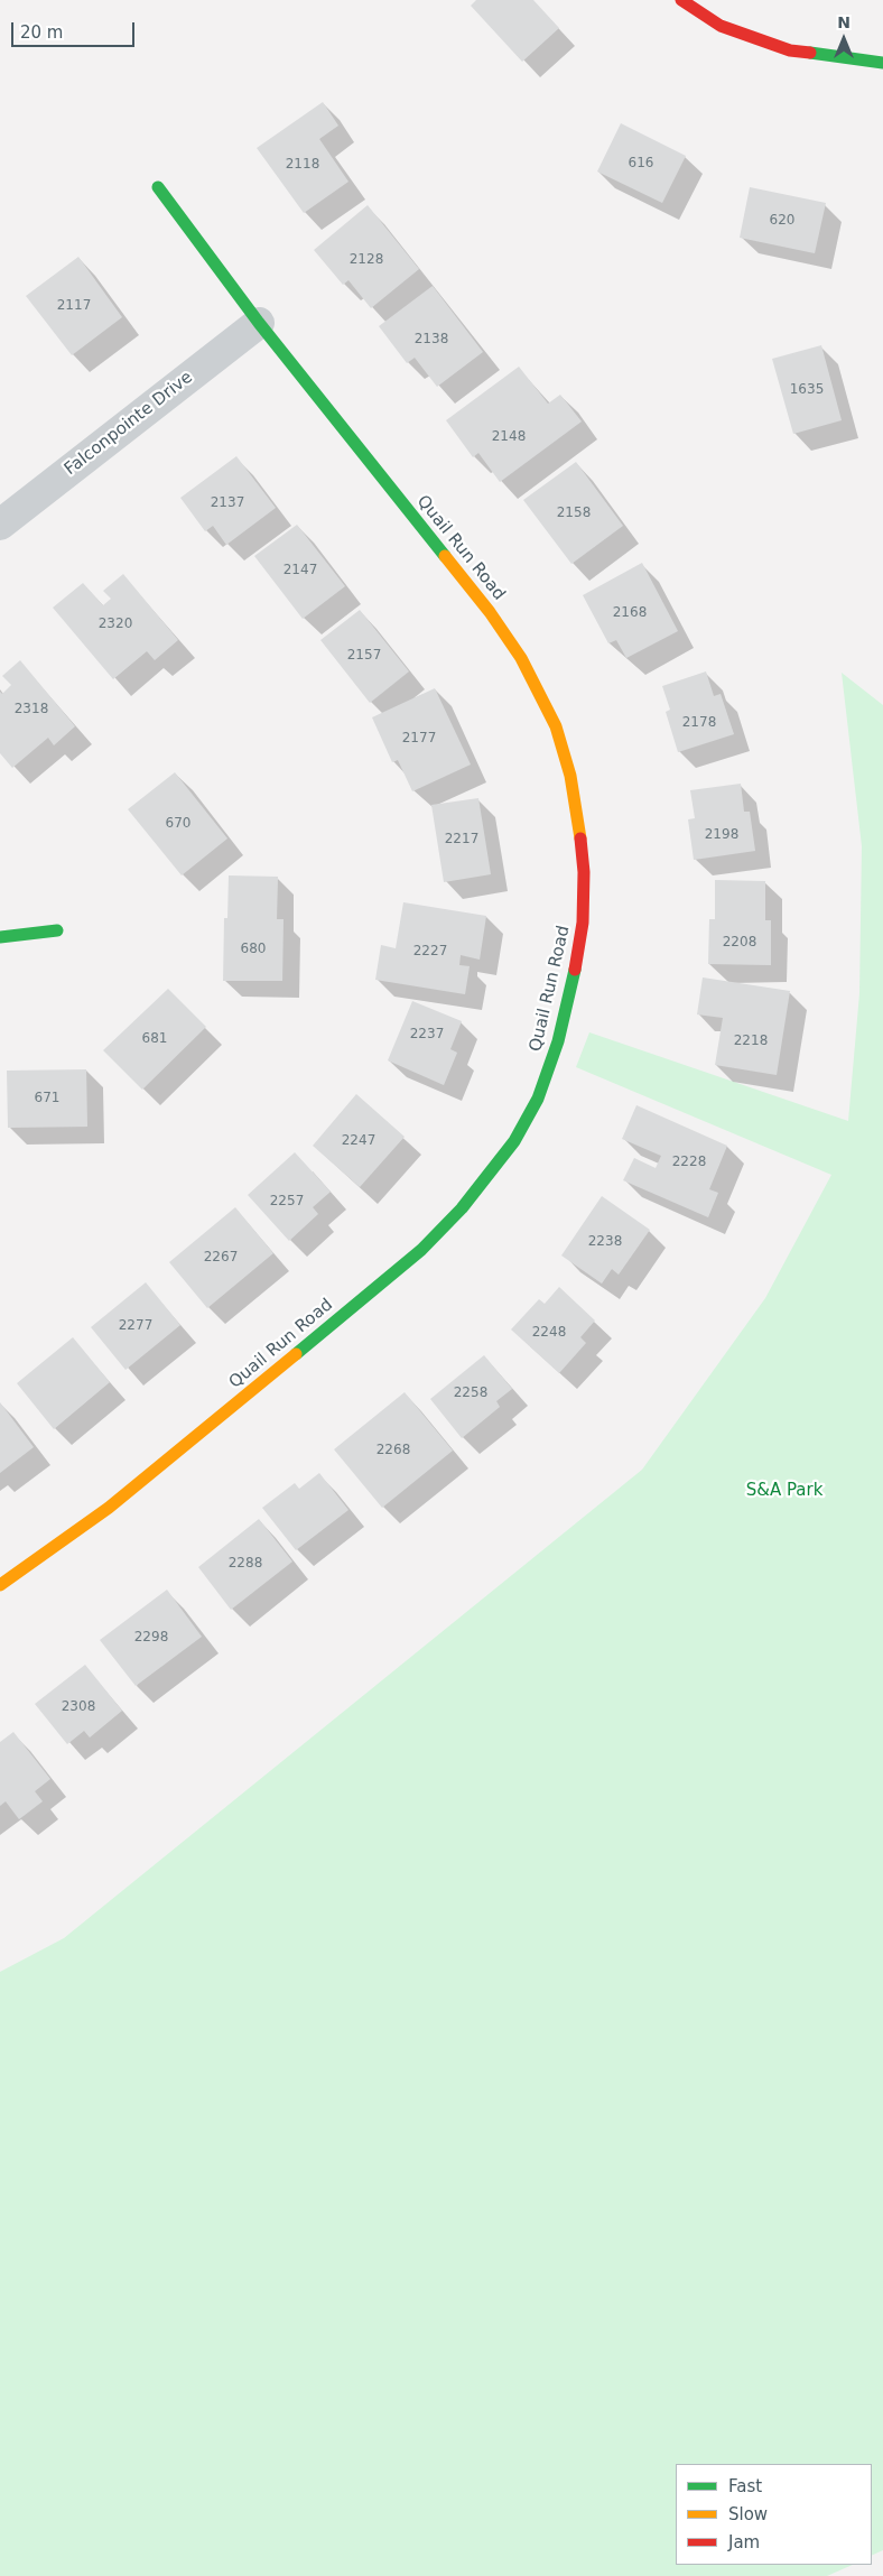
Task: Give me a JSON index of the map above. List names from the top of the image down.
{
  "streets": {
    "street": ["Falconpointe Drive", "Quail Run Road"]
  },
  "crossings": [
    ["Falconpointe Drive", "Quail Run Road"]
  ],
  "parks": ["S&A Park"],
  "house_numbers": [
    "616",
    "2118",
    "620",
    "2128",
    "2117",
    "2138",
    "1635",
    "2148",
    "2137",
    "2158",
    "2147",
    "2168",
    "2320",
    "2157",
    "2318",
    "2178",
    "2177",
    "670",
    "2198",
    "2217",
    "2208",
    "680",
    "2227",
    "2237",
    "681",
    "2218",
    "671",
    "2247",
    "2228",
    "2257",
    "2238",
    "2267",
    "2277",
    "2248",
    "2258",
    "2268",
    "2288",
    "2298",
    "2308"
  ],
  "legend": ["Fast", "Slow", "Jam"],
  "scale_bar": "20 m",
  "north": "top"
}
